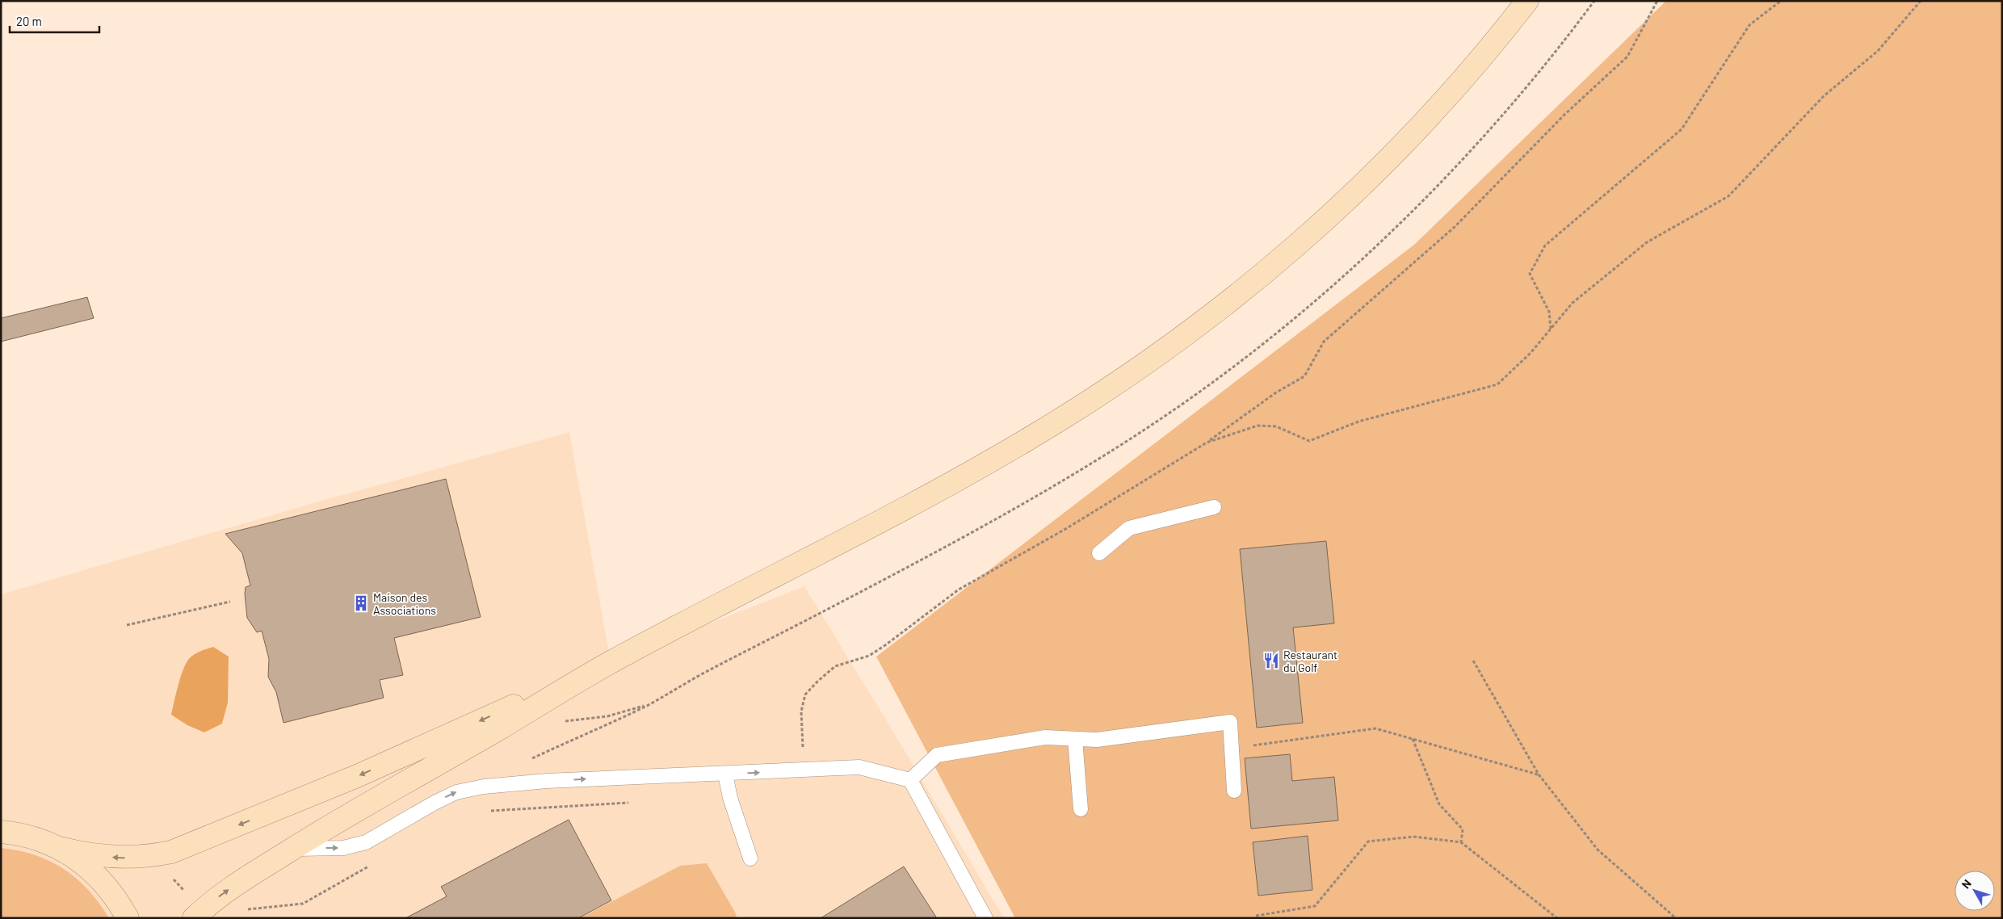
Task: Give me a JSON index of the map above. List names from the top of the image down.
{
  "places": {
    "building": ["Maison des Associations"],
    "restaurant": ["Restaurant du Golf"]
  },
  "scale_bar": "20 m",
  "north": "top left"
}
